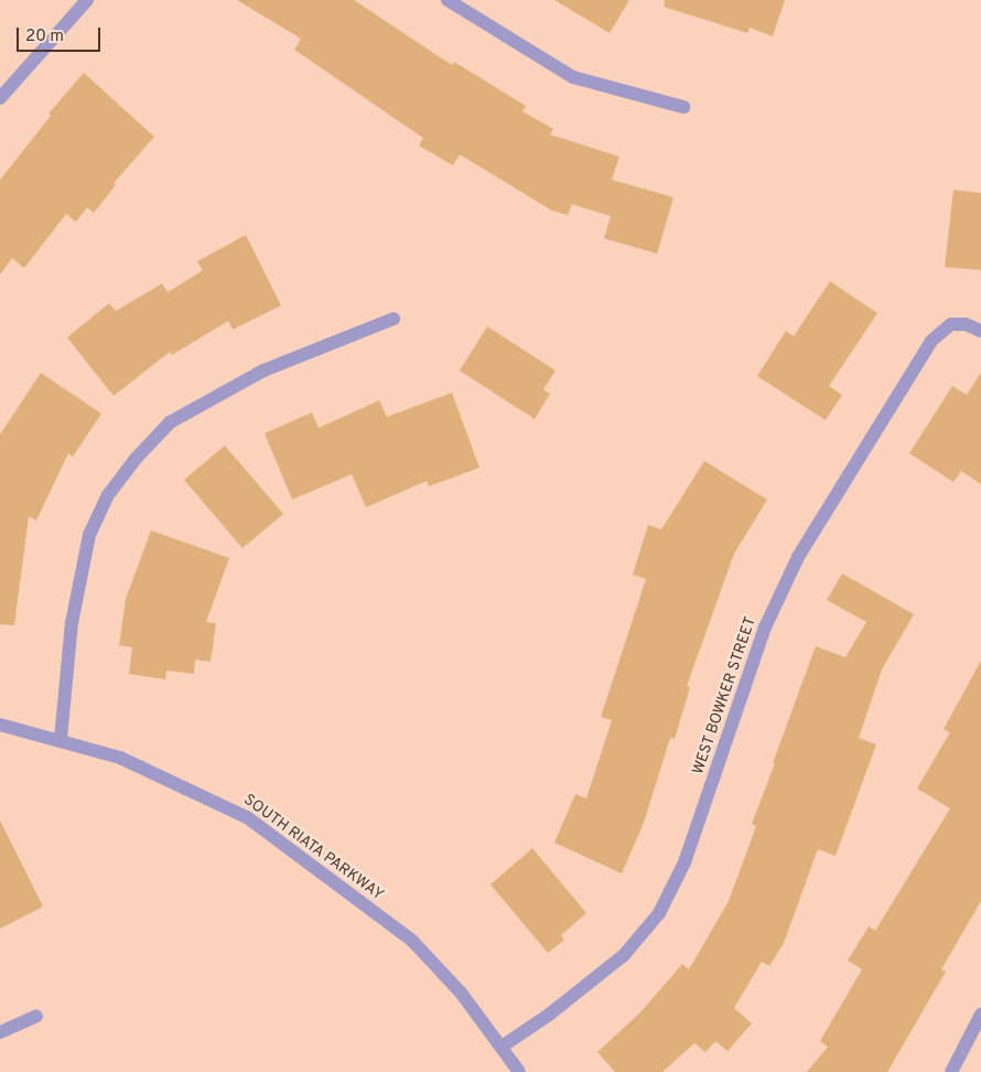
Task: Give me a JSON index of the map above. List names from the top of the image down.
{
  "streets": {
    "street": ["WEST BOWKER STREET", "SOUTH RIATA PARKWAY"]
  },
  "crossings": [
    ["WEST BOWKER STREET", "SOUTH RIATA PARKWAY"]
  ],
  "scale_bar": "20 m"
}
